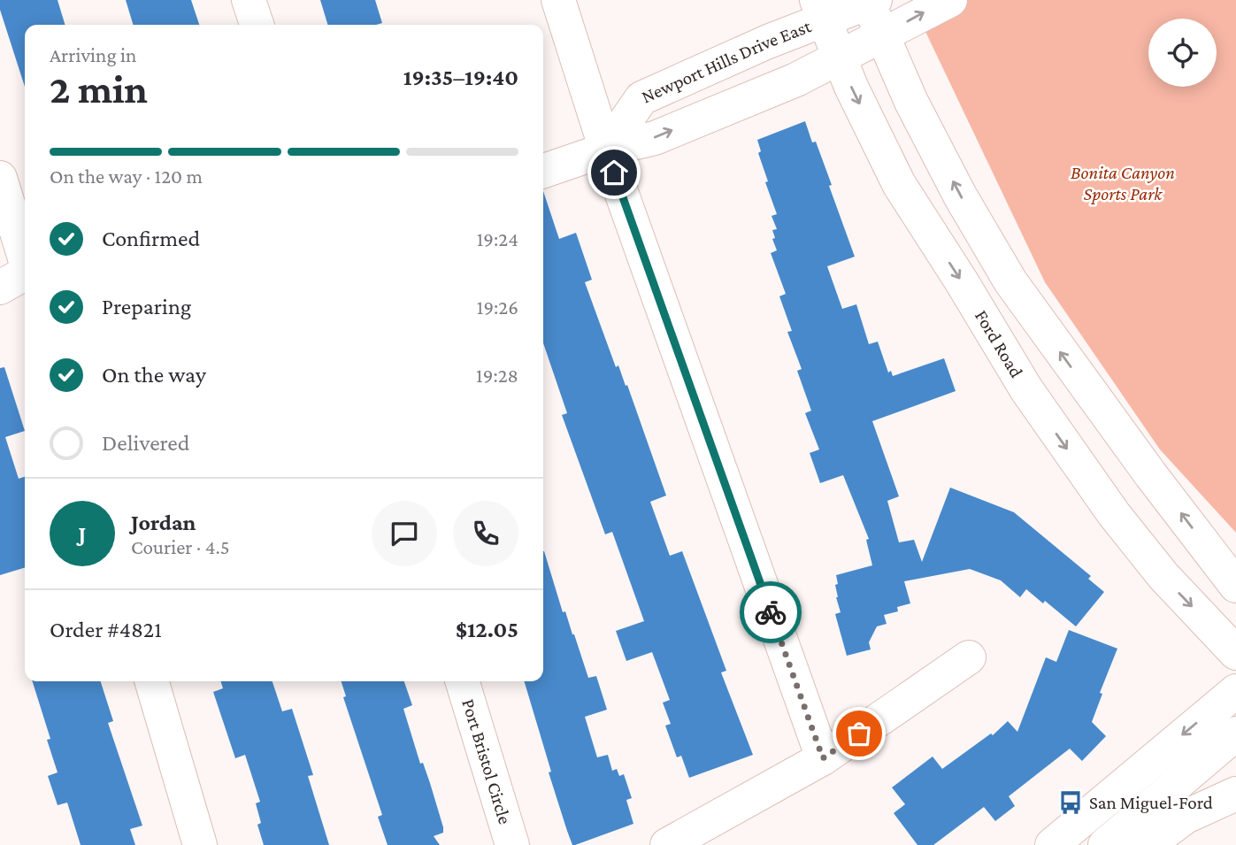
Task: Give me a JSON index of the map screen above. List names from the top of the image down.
{
  "streets": {
    "street": ["Newport Hills Drive East", "Ford Road", "Port Bristol Circle"]
  },
  "crossings": [
    ["Newport Hills Drive East", "Ford Road"]
  ],
  "parks": ["Bonita Canyon Sports Park"],
  "places": {
    "bus stop": ["San Miguel-Ford"]
  },
  "page": {
    "heading": ["2 min", "Arriving in", "19:35–19:40"],
    "panel": [
      "Jordan",
      "Courier · 4.5",
      "Order #4821",
      "$12.05"
    ],
    "bar": "On the way · 120 m",
    "list": [
      ["Confirmed", "19:24"],
      ["Preparing", "19:26"],
      ["On the way", "19:28"],
      "Delivered"
    ],
    "round": "J"
  }
}
